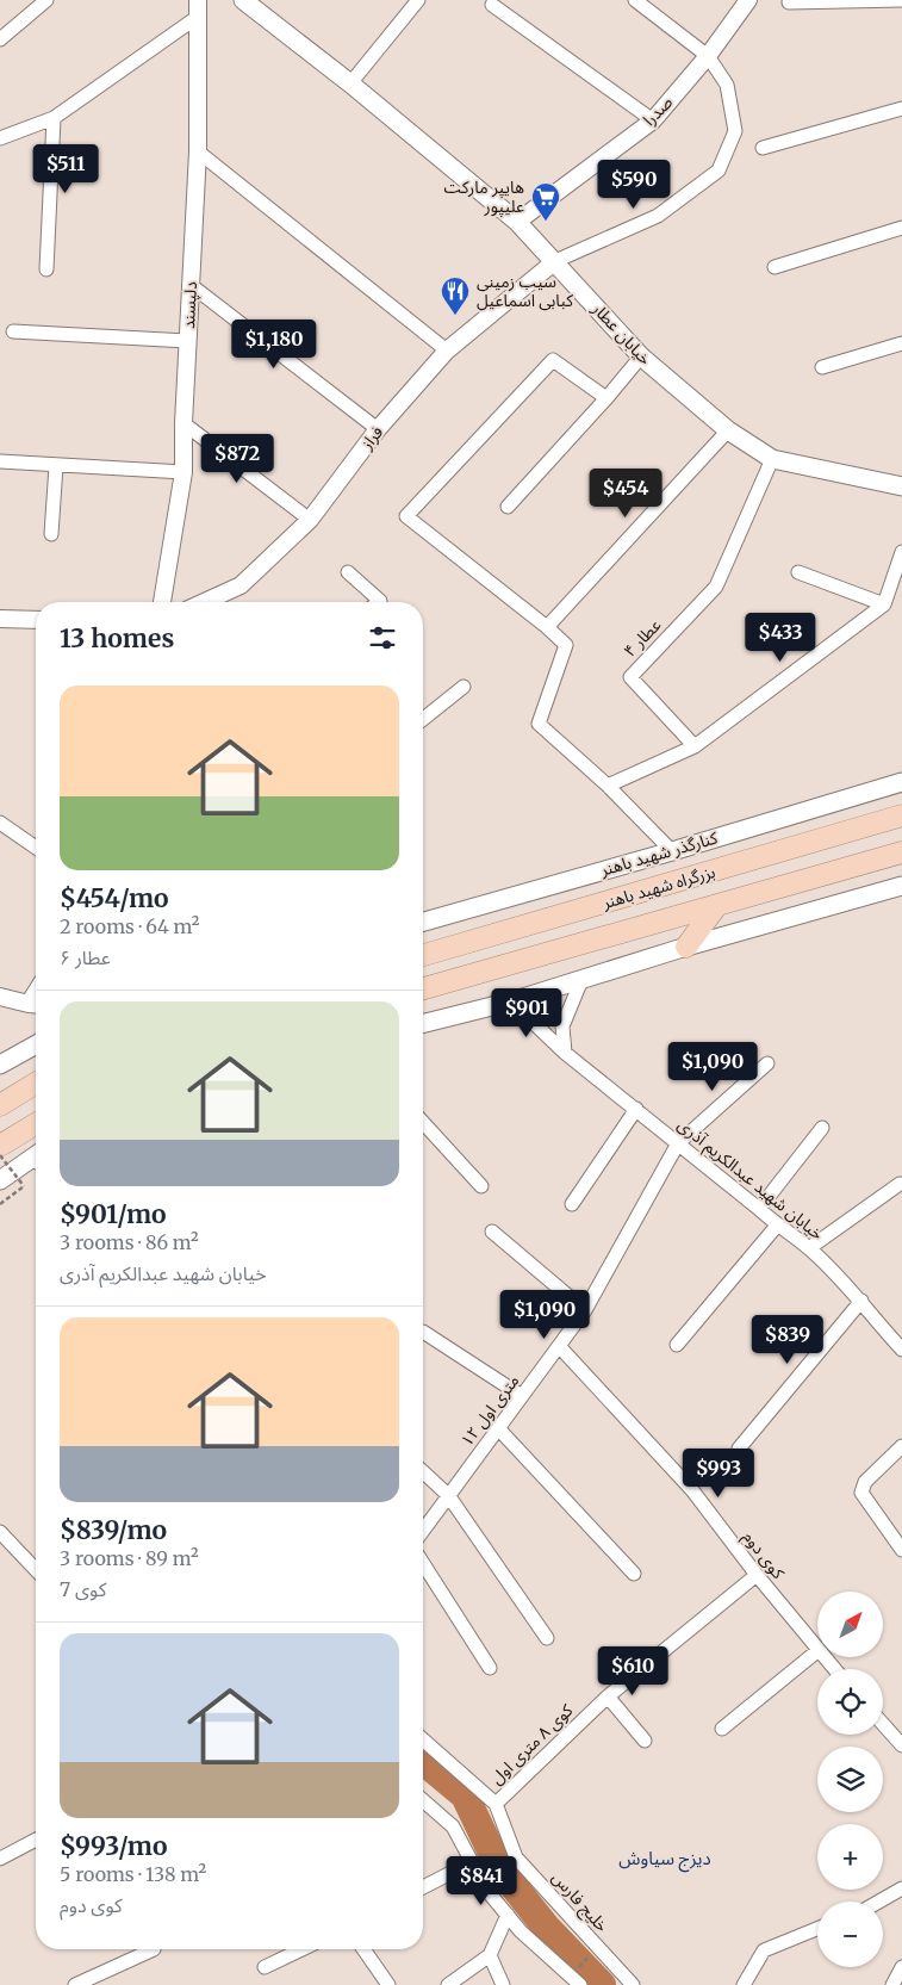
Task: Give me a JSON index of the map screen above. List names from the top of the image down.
{
  "streets": {
    "highway": ["بزرگراه شهید باهنر"],
    "main road": ["خیابان عطار", "کنارگذر شهید باهنر"],
    "street": [
      "صدرا",
      "دلپسند",
      "فراز",
      "عطار ۴",
      "خیابان شهید عبدالکریم آذری",
      "۱۲ متری اول",
      "کوی دوم",
      "کوی ۸ متری اول",
      "خلیج فارس"
    ]
  },
  "crossings": [
    ["صدرا", "خیابان عطار"],
    ["خیابان عطار", "فراز"],
    ["خیابان عطار", "عطار ۴"],
    ["خیابان شهید عبدالکریم آذری", "۱۲ متری اول"],
    ["۱۲ متری اول", "کوی دوم"],
    ["کوی دوم", "کوی ۸ متری اول"],
    ["کوی ۸ متری اول", "خلیج فارس"]
  ],
  "districts": ["دیزج سیاوش"],
  "places": {
    "supermarket": ["هایپر مارکت علیپور"],
    "restaurant": ["سیب زمینی کبابی اسماعیل"]
  },
  "north": "top right",
  "page": {
    "price": [
      "$511",
      "$590",
      "$1,180",
      "$872",
      "$454",
      "$433",
      "$901",
      "$1,090",
      "$1,090",
      "$839",
      "$993",
      "$610",
      "$841"
    ],
    "heading": "13 homes",
    "list": [
      {
        "name": "$454/mo",
        "note": "2 rooms · 64 m² · عطار ۶"
      },
      {
        "name": "$901/mo",
        "note": "3 rooms · 86 m² · خیابان شهید عبدالکریم آذری"
      },
      {
        "name": "$839/mo",
        "note": "3 rooms · 89 m² · کوی 7"
      },
      {
        "name": "$993/mo",
        "note": "5 rooms · 138 m² · کوی دوم"
      }
    ],
    "map_buttons": ["+", "−"]
  }
}
